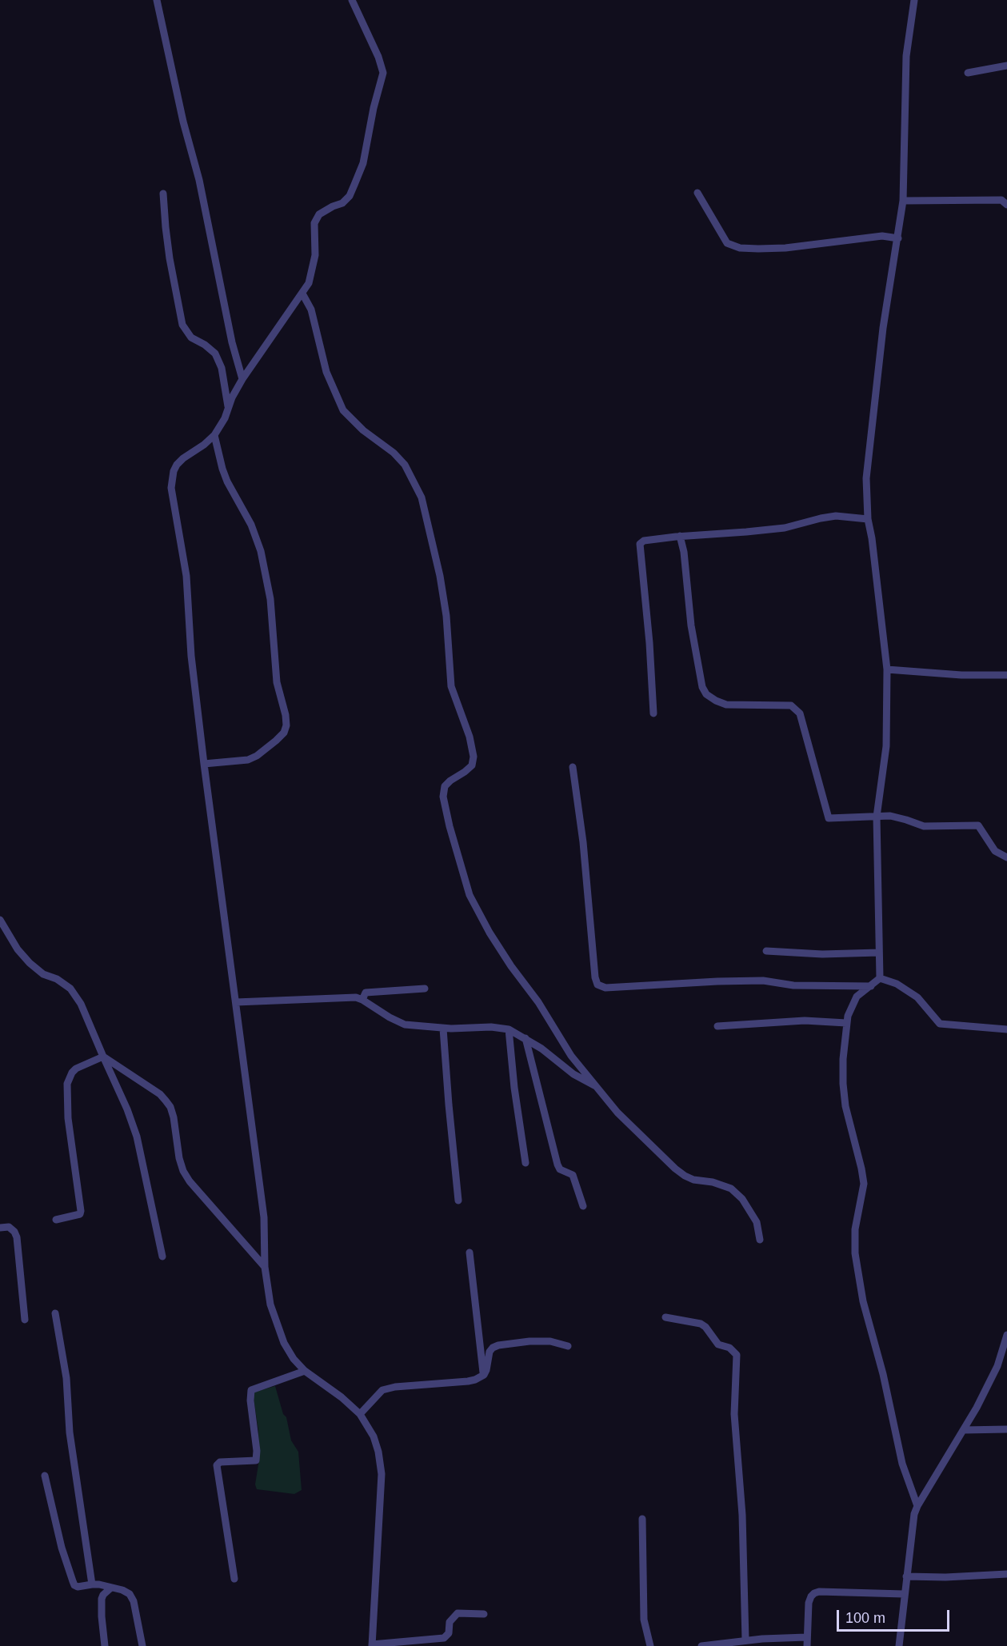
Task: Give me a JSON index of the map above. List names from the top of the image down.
{
  "scale_bar": "100 m"
}
